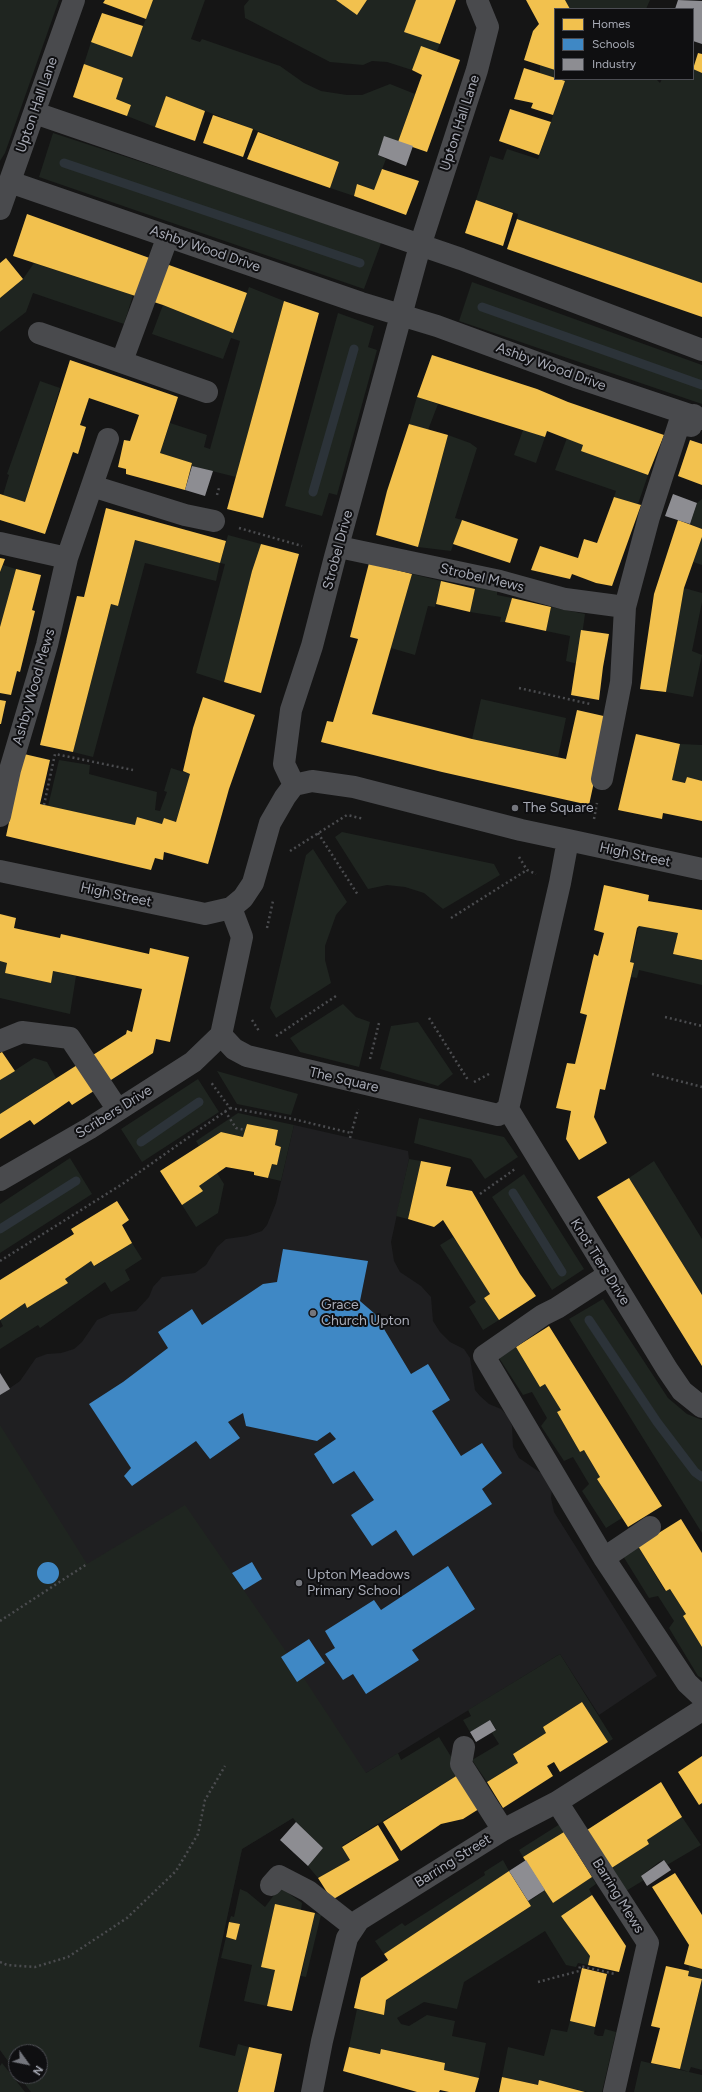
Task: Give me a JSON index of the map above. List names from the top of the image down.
{
  "streets": {
    "street": [
      "Upton Hall Lane",
      "Ashby Wood Drive",
      "Strobel Drive",
      "Strobel Mews",
      "Ashby Wood Mews",
      "High Street",
      "The Square",
      "Scribers Drive",
      "Knot Tiers Drive",
      "Barring Street",
      "Barring Mews"
    ]
  },
  "crossings": [
    ["Upton Hall Lane", "Ashby Wood Drive"],
    ["Ashby Wood Drive", "Strobel Drive"],
    ["Strobel Drive", "Strobel Mews"],
    ["The Square", "Scribers Drive"],
    ["The Square", "Knot Tiers Drive"],
    ["Barring Street", "Barring Mews"]
  ],
  "places": ["The Square", "Grace Church Upton", "Upton Meadows Primary School"],
  "legend": ["Homes", "Schools", "Industry"],
  "north": "bottom right"
}
